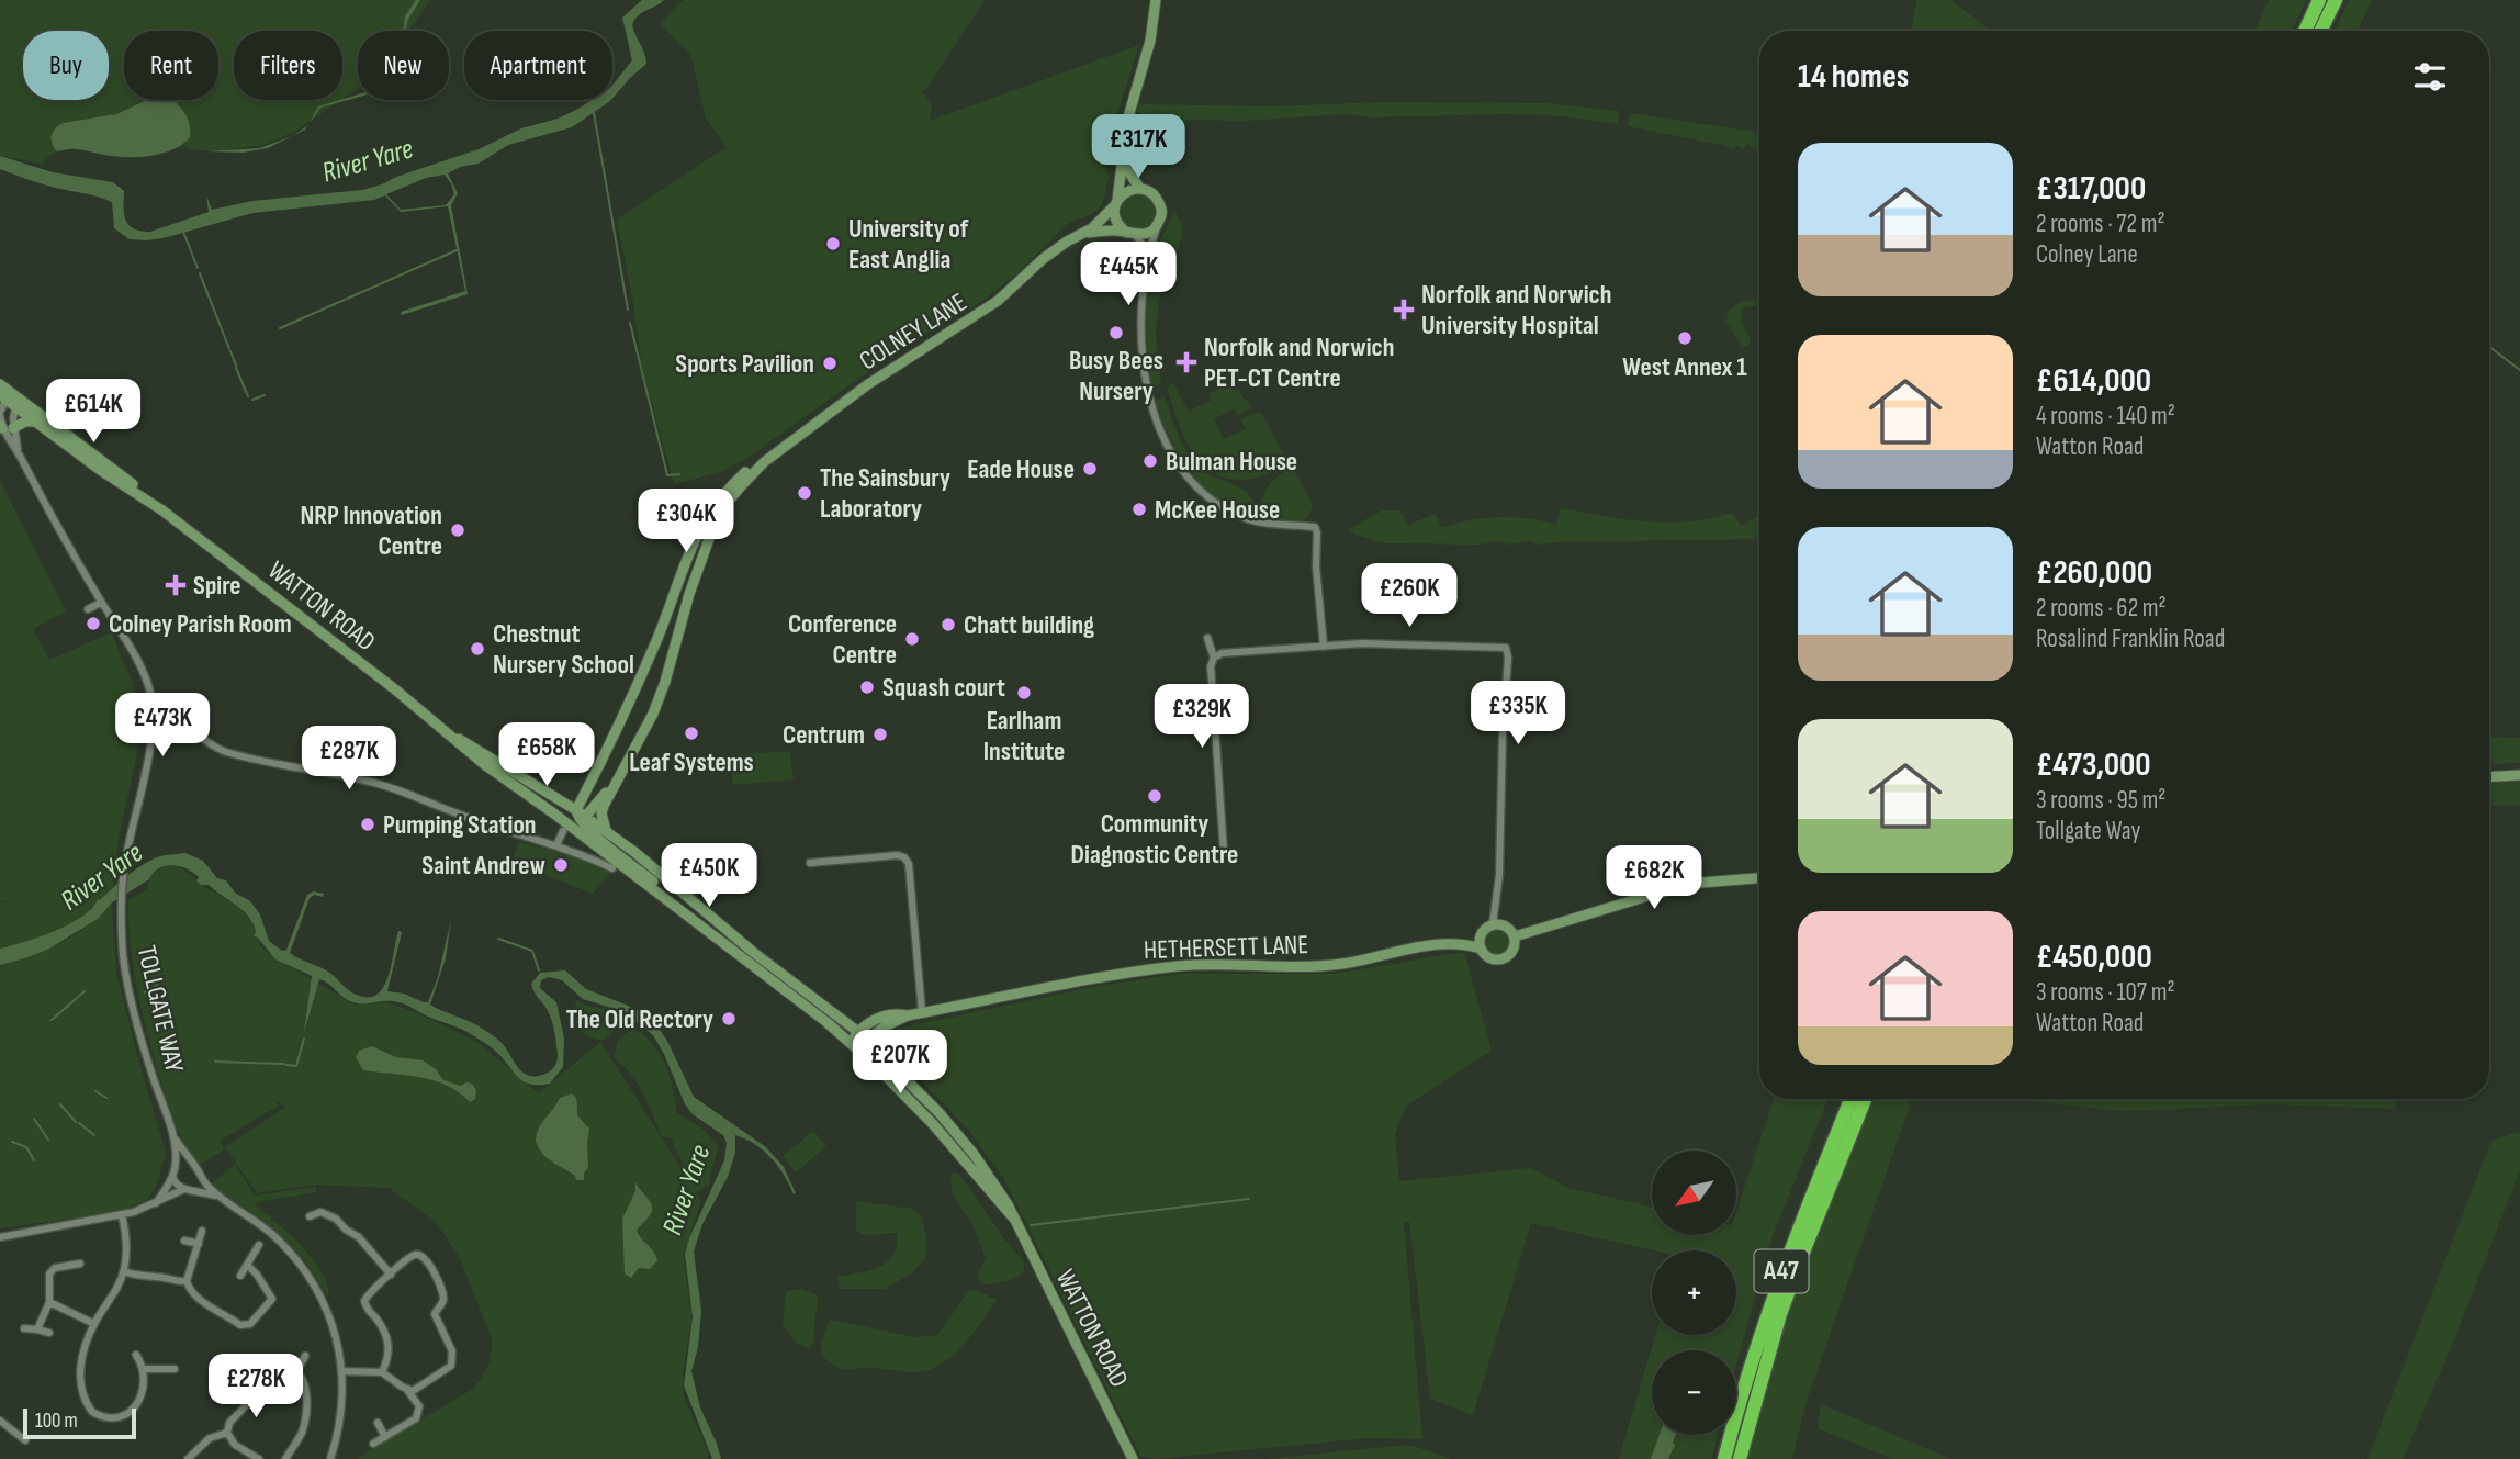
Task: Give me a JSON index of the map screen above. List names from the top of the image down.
{
  "streets": {
    "highway": ["A47"],
    "street": [
      "COLNEY LANE",
      "WATTON ROAD",
      "HETHERSETT LANE",
      "TOLLGATE WAY"
    ]
  },
  "crossings": [
    ["COLNEY LANE", "WATTON ROAD"],
    ["WATTON ROAD", "HETHERSETT LANE"]
  ],
  "water": ["River Yare"],
  "places": {
    "other": [
      "University of East Anglia",
      "Busy Bees Nursery",
      "West Annex 1",
      "Sports Pavilion",
      "Bulman House",
      "Eade House",
      "The Sainsbury Laboratory",
      "McKee House",
      "NRP Innovation Centre",
      "Colney Parish Room",
      "Chatt building",
      "Conference Centre",
      "Chestnut Nursery School",
      "Squash court",
      "Earlham Institute",
      "Leaf Systems",
      "Centrum",
      "Community Diagnostic Centre",
      "Pumping Station",
      "Saint Andrew",
      "The Old Rectory"
    ],
    "health": ["Norfolk and Norwich University Hospital", "Norfolk and Norwich PET-CT Centre", "Spire"]
  },
  "scale_bar": "100 m",
  "north": "bottom left",
  "page": {
    "chip": [
      "Buy",
      "Rent",
      "Filters",
      "New",
      "Apartment"
    ],
    "heading": "14 homes",
    "price": [
      "£317K",
      "£445K",
      "£614K",
      "£304K",
      "£260K",
      "£335K",
      "£329K",
      "£473K",
      "£658K",
      "£287K",
      "£450K",
      "£682K",
      "£207K",
      "£278K"
    ],
    "list": [
      {
        "name": "£317,000",
        "note": "2 rooms · 72 m² · Colney Lane"
      },
      {
        "name": "£614,000",
        "note": "4 rooms · 140 m² · Watton Road"
      },
      {
        "name": "£260,000",
        "note": "2 rooms · 62 m² · Rosalind Franklin Road"
      },
      {
        "name": "£473,000",
        "note": "3 rooms · 95 m² · Tollgate Way"
      },
      {
        "name": "£450,000",
        "note": "3 rooms · 107 m² · Watton Road"
      }
    ],
    "map_buttons": ["+", "−"],
    "scale": "100 m"
  }
}
